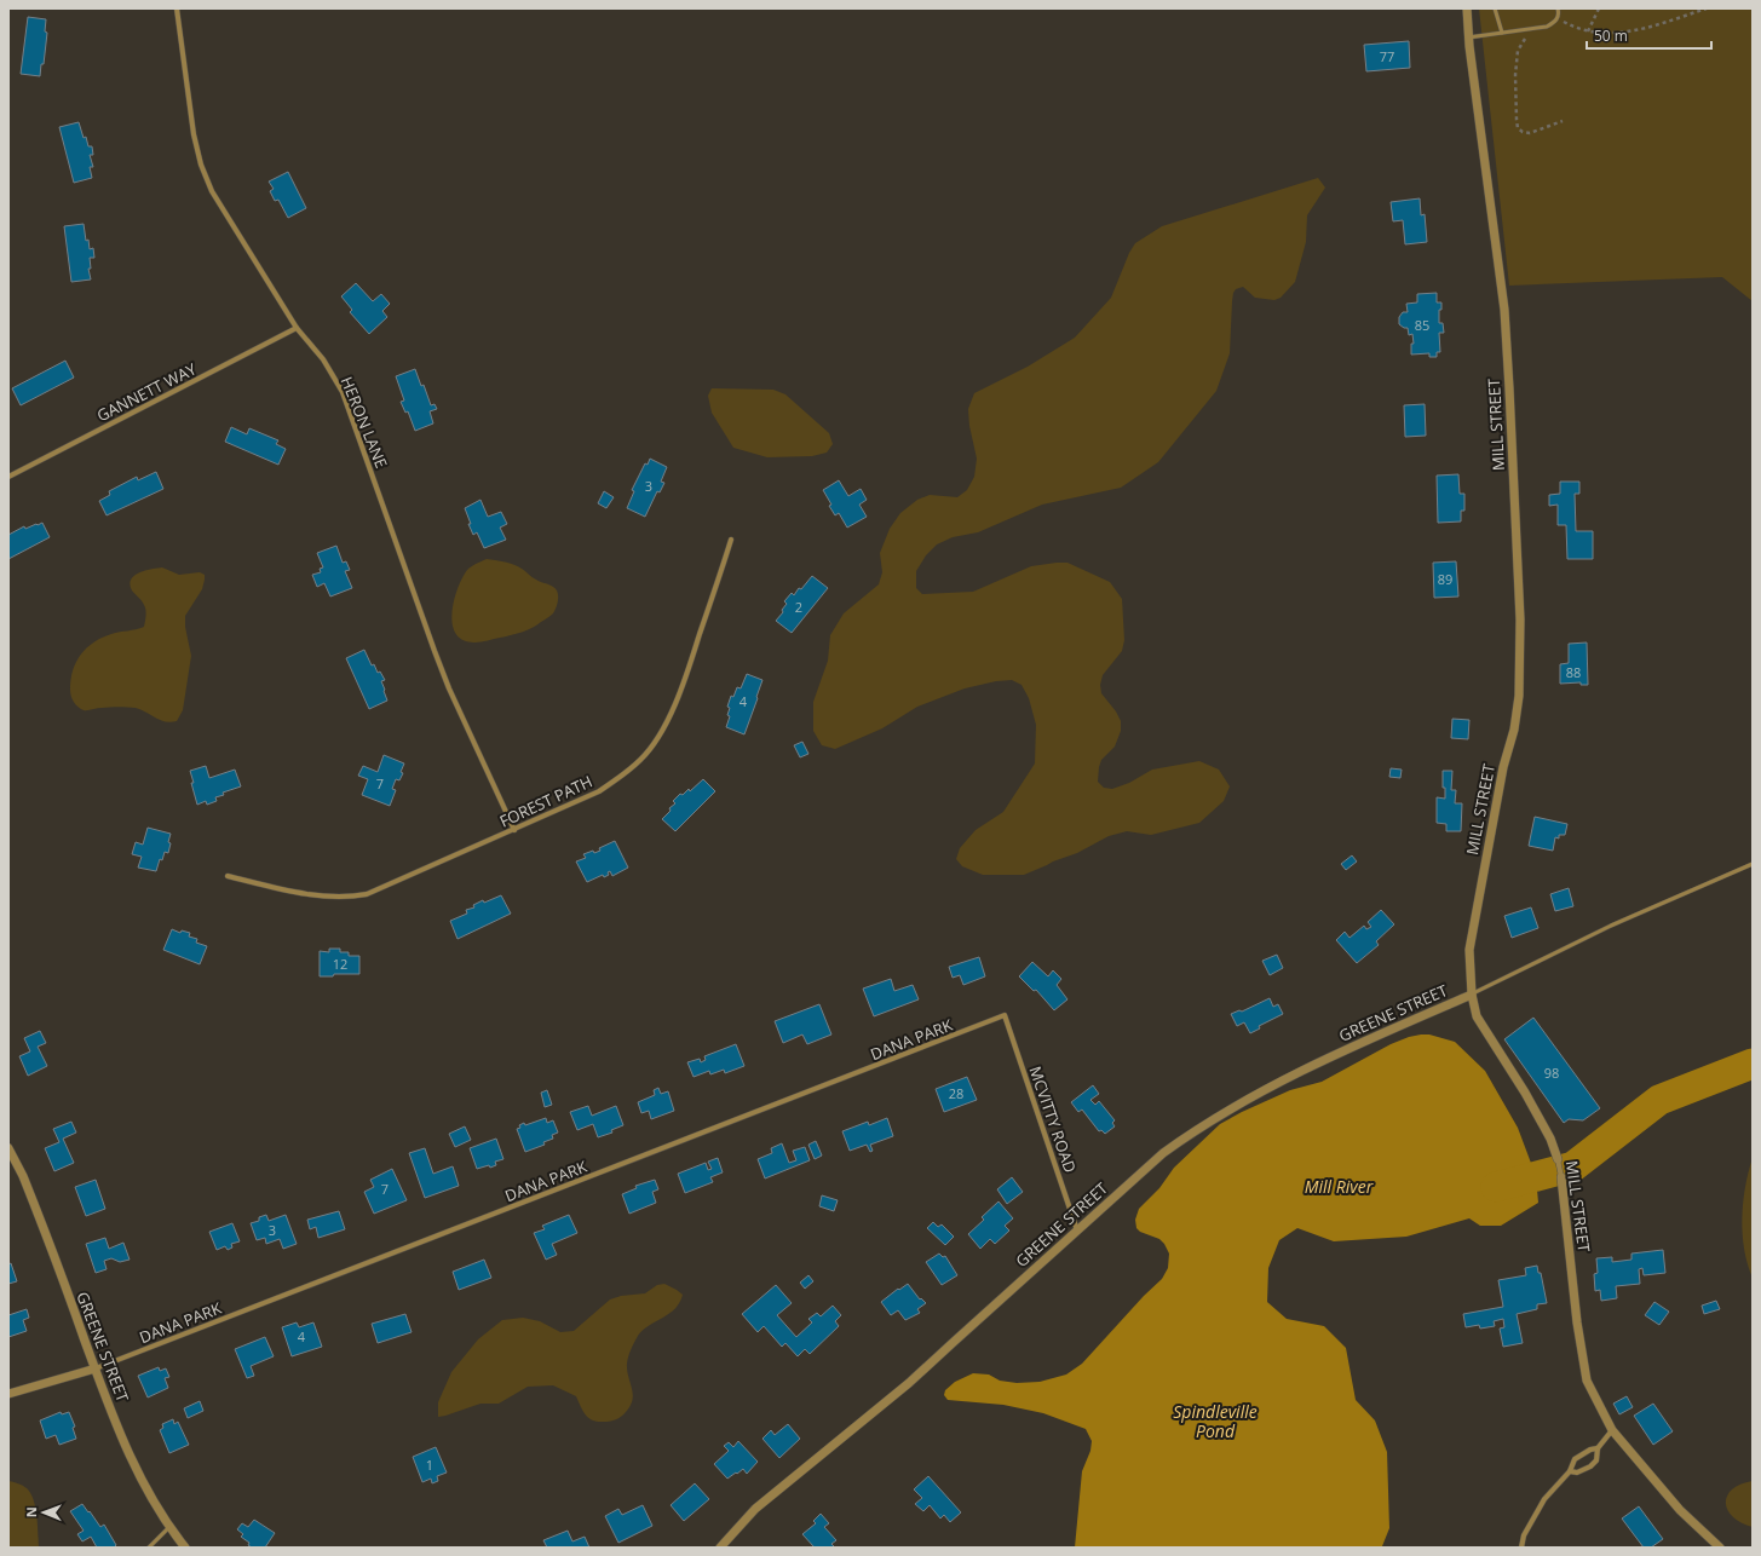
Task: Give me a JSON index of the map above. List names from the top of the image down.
{
  "streets": {
    "street": [
      "GANNETT WAY",
      "HERON LANE",
      "MILL STREET",
      "FOREST PATH",
      "GREENE STREET",
      "DANA PARK",
      "MCVITTY ROAD"
    ]
  },
  "crossings": [
    ["GANNETT WAY", "HERON LANE"],
    ["HERON LANE", "FOREST PATH"],
    ["MILL STREET", "GREENE STREET"],
    ["GREENE STREET", "DANA PARK"],
    ["GREENE STREET", "MCVITTY ROAD"],
    ["DANA PARK", "MCVITTY ROAD"]
  ],
  "water": ["Mill River", "Spindleville Pond"],
  "house_numbers": [
    "77",
    "85",
    "3",
    "89",
    "2",
    "88",
    "4",
    "7",
    "12",
    "98",
    "28",
    "7",
    "3",
    "4",
    "1"
  ],
  "scale_bar": "50 m",
  "north": "left"
}
